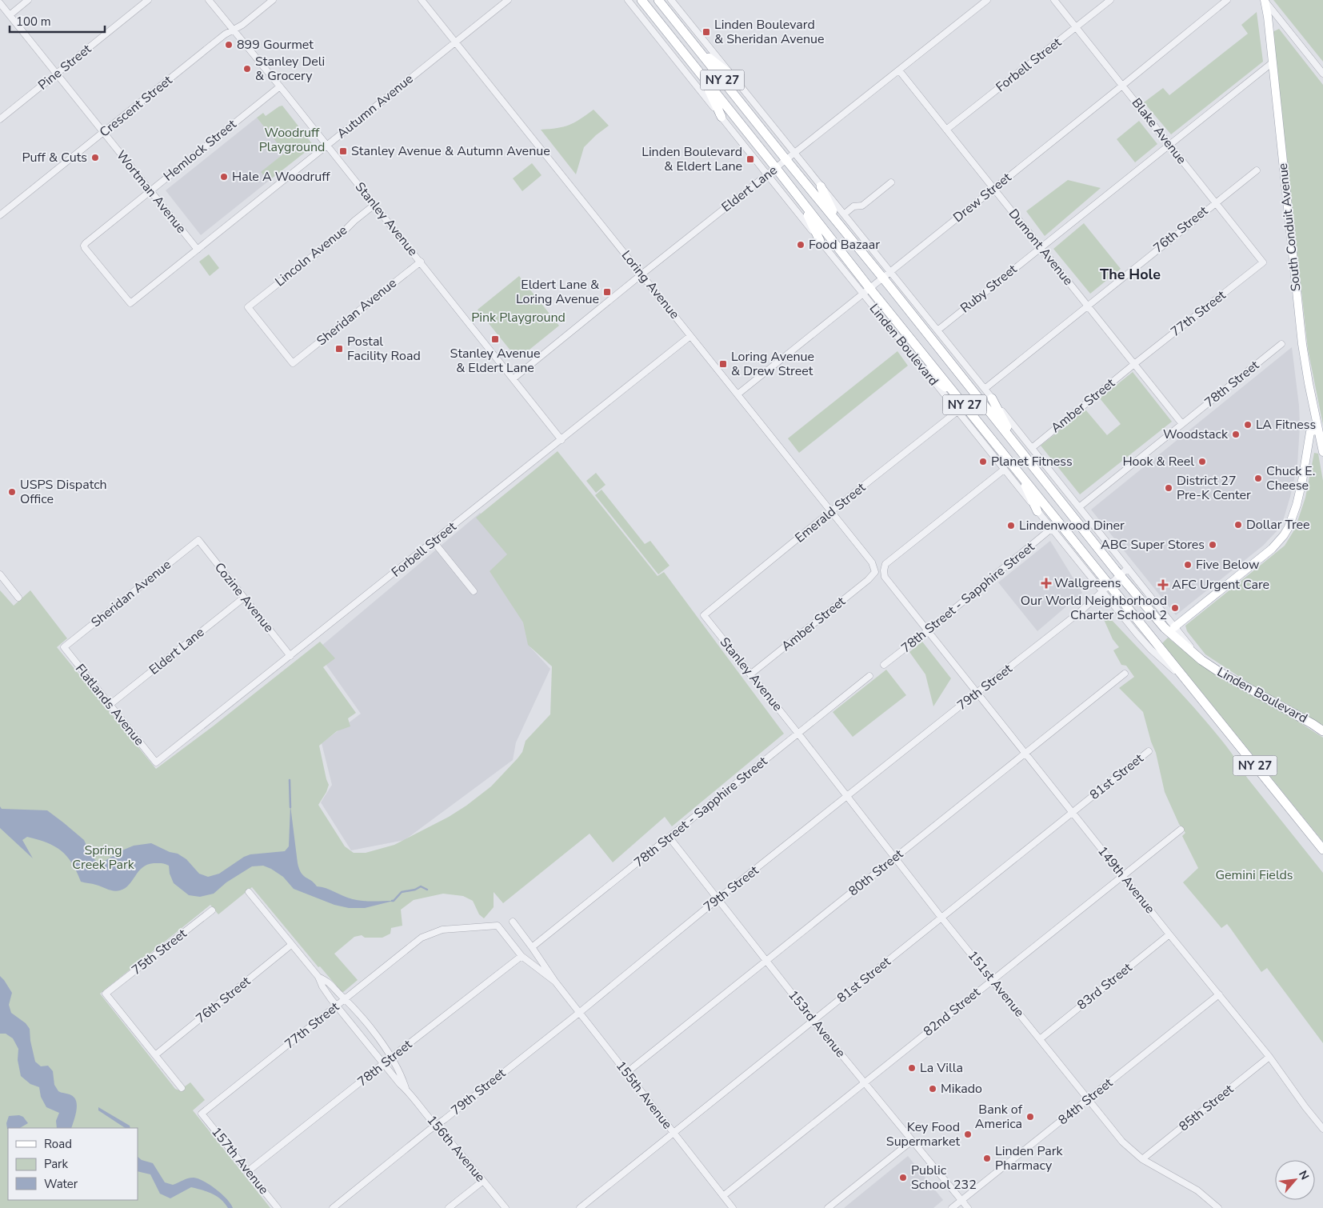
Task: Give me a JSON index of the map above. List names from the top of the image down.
{
  "streets": {
    "highway": ["NY 27", "Linden Boulevard"],
    "main road": ["South Conduit Avenue"],
    "street": [
      "Forbell Street",
      "Pine Street",
      "Crescent Street",
      "Autumn Avenue",
      "Blake Avenue",
      "Hemlock Street",
      "Eldert Lane",
      "Wortman Avenue",
      "Drew Street",
      "Stanley Avenue",
      "76th Street",
      "Dumont Avenue",
      "Lincoln Avenue",
      "Loring Avenue",
      "Ruby Street",
      "Sheridan Avenue",
      "77th Street",
      "78th Street",
      "Amber Street",
      "Emerald Street",
      "Cozine Avenue",
      "78th Street - Sapphire Street",
      "79th Street",
      "Flatlands Avenue",
      "81st Street",
      "80th Street",
      "149th Avenue",
      "75th Street",
      "151st Avenue",
      "83rd Street",
      "82nd Street",
      "153rd Avenue",
      "155th Avenue",
      "84th Street",
      "85th Street",
      "156th Avenue",
      "157th Avenue"
    ]
  },
  "crossings": [
    ["Forbell Street", "Blake Avenue"],
    ["Forbell Street", "Stanley Avenue"],
    ["Forbell Street", "Dumont Avenue"],
    ["Forbell Street", "Loring Avenue"],
    ["Forbell Street", "Cozine Avenue"],
    ["Forbell Street", "Flatlands Avenue"],
    ["Pine Street", "Wortman Avenue"],
    ["Crescent Street", "Wortman Avenue"],
    ["Crescent Street", "Stanley Avenue"],
    ["Autumn Avenue", "Hemlock Street"],
    ["Autumn Avenue", "Wortman Avenue"],
    ["Autumn Avenue", "Stanley Avenue"],
    ["Autumn Avenue", "Loring Avenue"],
    ["Blake Avenue", "Drew Street"],
    ["Blake Avenue", "76th Street"],
    ["Blake Avenue", "Ruby Street"],
    ["Blake Avenue", "77th Street"],
    ["Hemlock Street", "Wortman Avenue"],
    ["Hemlock Street", "Stanley Avenue"],
    ["Eldert Lane", "Stanley Avenue"],
    ["Eldert Lane", "Dumont Avenue"],
    ["Eldert Lane", "Loring Avenue"],
    ["Eldert Lane", "Linden Boulevard"],
    ["Eldert Lane", "Cozine Avenue"],
    ["Eldert Lane", "Flatlands Avenue"],
    ["Drew Street", "Dumont Avenue"],
    ["Drew Street", "Loring Avenue"],
    ["Drew Street", "Linden Boulevard"],
    ["Stanley Avenue", "Lincoln Avenue"],
    ["Stanley Avenue", "Sheridan Avenue"],
    ["Stanley Avenue", "Amber Street"],
    ["Stanley Avenue", "Emerald Street"],
    ["Stanley Avenue", "78th Street - Sapphire Street"],
    ["Stanley Avenue", "151st Avenue"],
    ["South Conduit Avenue", "Ruby Street"],
    ["76th Street", "Dumont Avenue"],
    ["76th Street", "75th Street"],
    ["76th Street", "156th Avenue"],
    ["Dumont Avenue", "Ruby Street"],
    ["Dumont Avenue", "77th Street"],
    ["Dumont Avenue", "78th Street"],
    ["Dumont Avenue", "Amber Street"],
    ["Lincoln Avenue", "Sheridan Avenue"],
    ["Loring Avenue", "Amber Street"],
    ["Loring Avenue", "Emerald Street"],
    ["Ruby Street", "Linden Boulevard"],
    ["Sheridan Avenue", "Cozine Avenue"],
    ["Sheridan Avenue", "Flatlands Avenue"],
    ["77th Street", "Amber Street"],
    ["77th Street", "155th Avenue"],
    ["77th Street", "156th Avenue"],
    ["77th Street", "157th Avenue"],
    ["Linden Boulevard", "Amber Street"],
    ["Linden Boulevard", "Emerald Street"],
    ["Linden Boulevard", "78th Street - Sapphire Street"],
    ["Linden Boulevard", "79th Street"],
    ["78th Street", "155th Avenue"],
    ["78th Street", "156th Avenue"],
    ["78th Street", "157th Avenue"],
    ["78th Street - Sapphire Street", "149th Avenue"],
    ["78th Street - Sapphire Street", "151st Avenue"],
    ["78th Street - Sapphire Street", "153rd Avenue"],
    ["78th Street - Sapphire Street", "155th Avenue"],
    ["79th Street", "149th Avenue"],
    ["79th Street", "151st Avenue"],
    ["79th Street", "153rd Avenue"],
    ["79th Street", "155th Avenue"],
    ["79th Street", "156th Avenue"],
    ["81st Street", "149th Avenue"],
    ["81st Street", "151st Avenue"],
    ["81st Street", "153rd Avenue"],
    ["81st Street", "155th Avenue"],
    ["80th Street", "149th Avenue"],
    ["80th Street", "151st Avenue"],
    ["80th Street", "153rd Avenue"],
    ["80th Street", "155th Avenue"],
    ["149th Avenue", "83rd Street"],
    ["149th Avenue", "82nd Street"],
    ["149th Avenue", "84th Street"],
    ["149th Avenue", "85th Street"],
    ["151st Avenue", "83rd Street"],
    ["151st Avenue", "82nd Street"],
    ["151st Avenue", "84th Street"],
    ["151st Avenue", "85th Street"],
    ["82nd Street", "153rd Avenue"],
    ["82nd Street", "155th Avenue"],
    ["153rd Avenue", "84th Street"]
  ],
  "districts": ["The Hole"],
  "parks": [
    "Woodruff Playground",
    "Pink Playground",
    "Spring Creek Park",
    "Gemini Fields"
  ],
  "places": {
    "transit": [
      "Linden Boulevard & Sheridan Avenue",
      "Stanley Avenue & Autumn Avenue",
      "Linden Boulevard & Eldert Lane",
      "Eldert Lane & Loring Avenue",
      "Stanley Avenue & Eldert Lane",
      "Postal Facility Road",
      "Loring Avenue & Drew Street"
    ],
    "other": [
      "899 Gourmet",
      "Stanley Deli & Grocery",
      "Puff & Cuts",
      "Hale A Woodruff",
      "Food Bazaar",
      "LA Fitness",
      "Woodstack",
      "Planet Fitness",
      "Hook & Reel",
      "Chuck E. Cheese",
      "District 27 Pre-K Center",
      "USPS Dispatch Office",
      "Dollar Tree",
      "Lindenwood Diner",
      "ABC Super Stores",
      "Five Below",
      "Our World Neighborhood Charter School 2",
      "La Villa",
      "Mikado",
      "Bank of America",
      "Key Food Supermarket",
      "Linden Park Pharmacy",
      "Public School 232"
    ],
    "health": ["Wallgreens", "AFC Urgent Care"]
  },
  "legend": ["Road", "Park", "Water"],
  "scale_bar": "100 m",
  "north": "top right"
}
